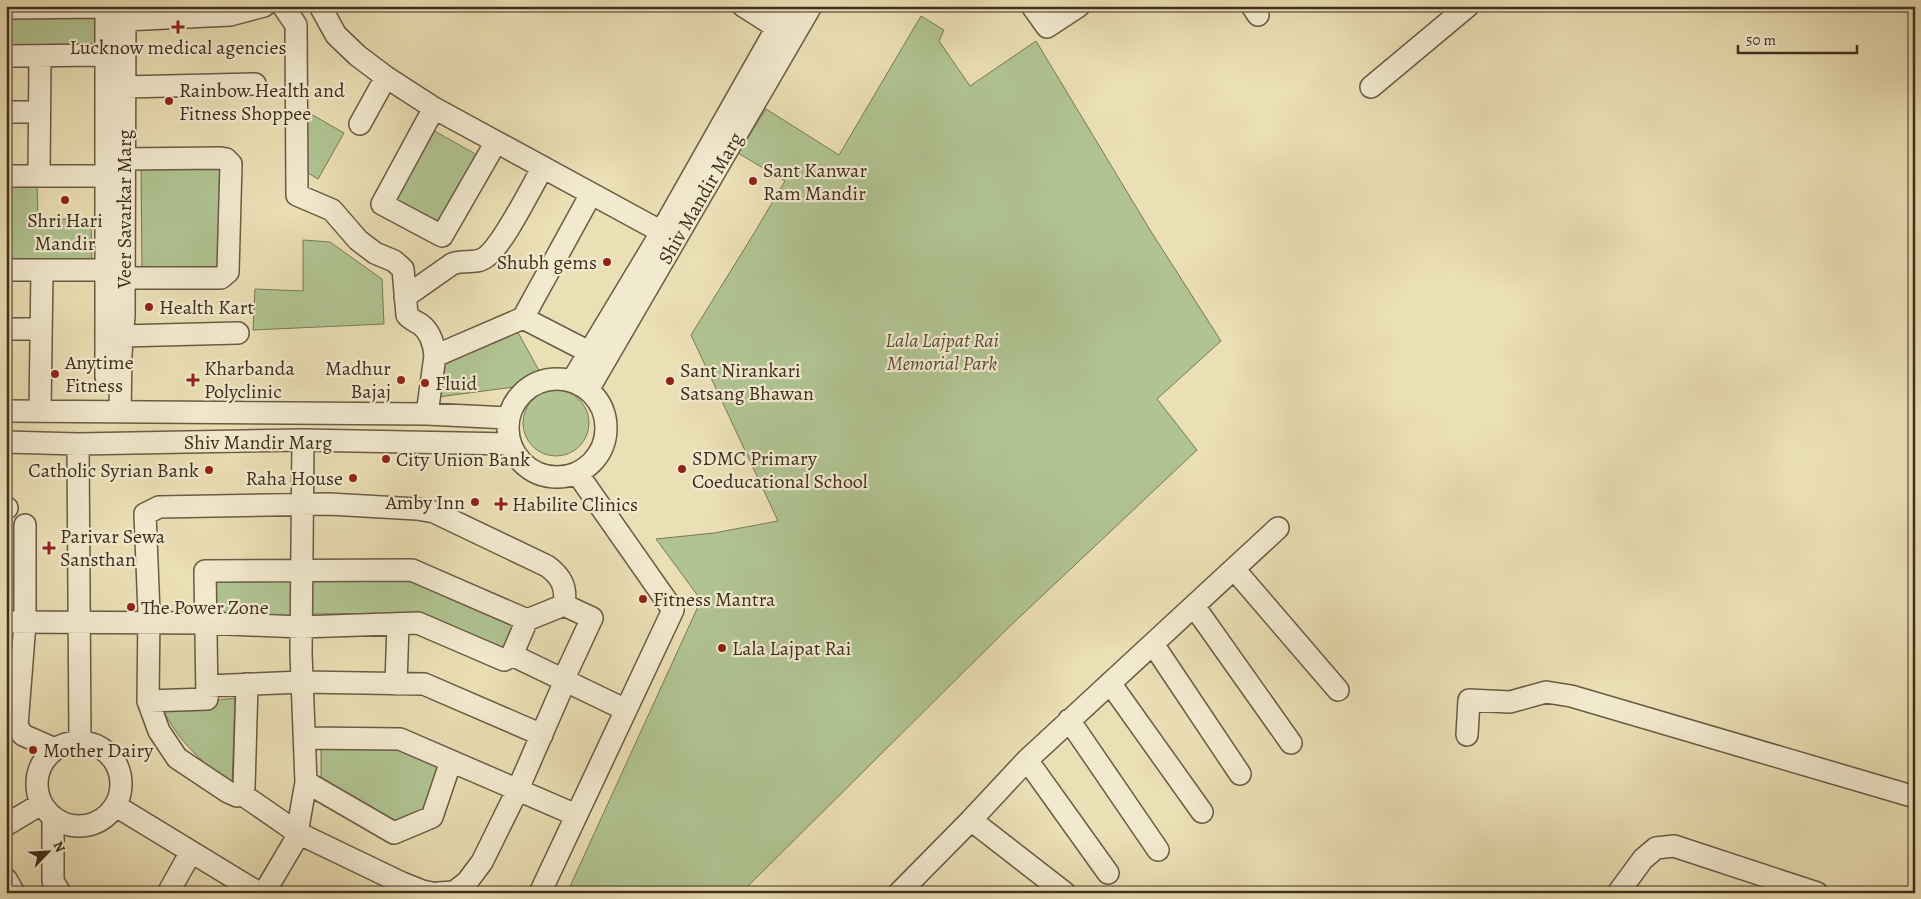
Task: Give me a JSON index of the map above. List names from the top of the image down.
{
  "streets": {
    "street": ["Shiv Mandir Marg", "Veer Savarkar Marg"]
  },
  "crossings": [
    ["Shiv Mandir Marg", "Veer Savarkar Marg"]
  ],
  "parks": ["Lala Lajpat Rai Memorial Park"],
  "places": {
    "health": [
      "Lucknow medical agencies",
      "Kharbanda Polyclinic",
      "Habilite Clinics",
      "Parivar Sewa Sansthan"
    ],
    "other": [
      "Rainbow Health and Fitness Shoppee",
      "Sant Kanwar Ram Mandir",
      "Shri Hari Mandir",
      "Shubh gems",
      "Health Kart",
      "Anytime Fitness",
      "Madhur Bajaj",
      "Sant Nirankari Satsang Bhawan",
      "Fluid",
      "City Union Bank",
      "SDMC Primary Coeducational School",
      "Catholic Syrian Bank",
      "Raha House",
      "Amby Inn",
      "Fitness Mantra",
      "The Power Zone",
      "Lala Lajpat Rai",
      "Mother Dairy"
    ]
  },
  "scale_bar": "50 m",
  "north": "top right"
}
